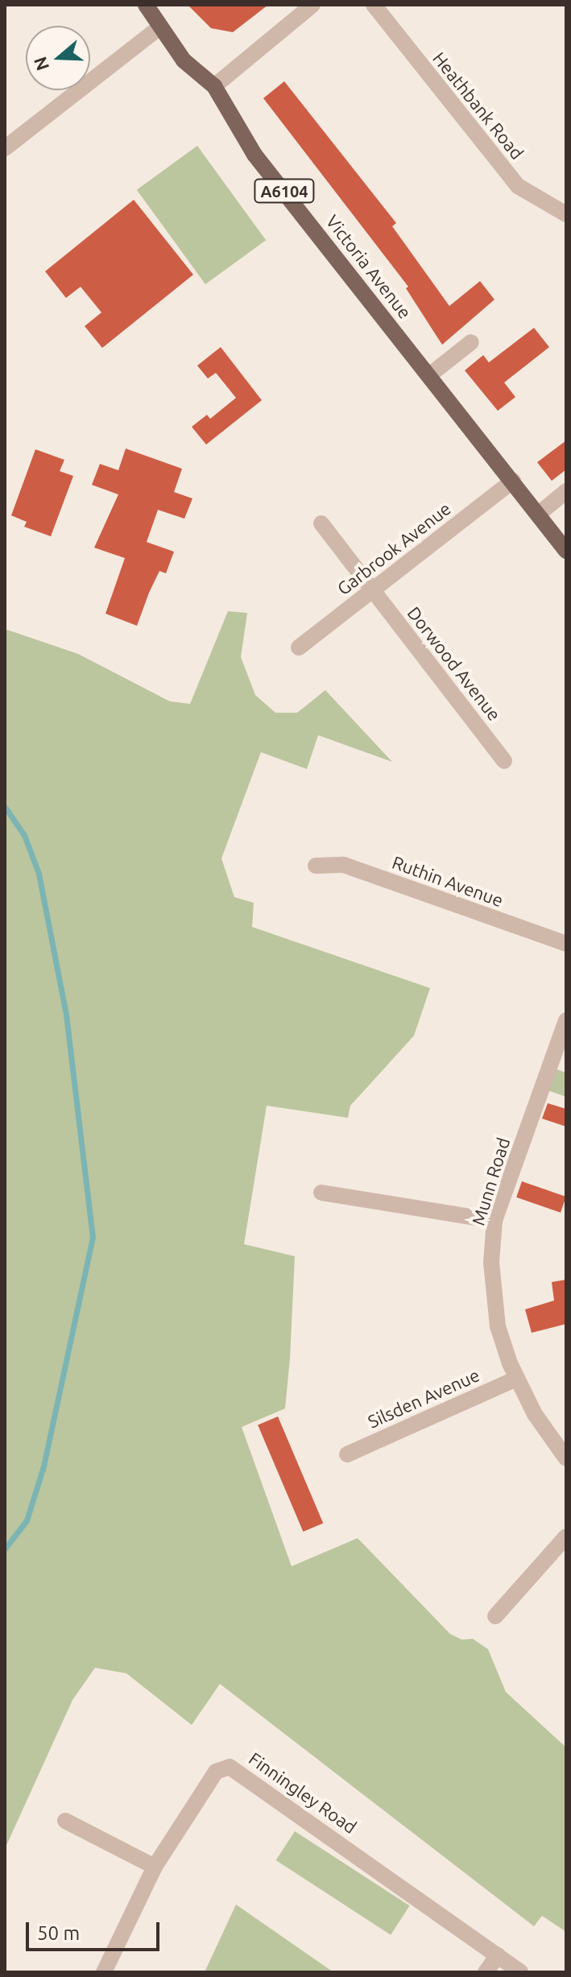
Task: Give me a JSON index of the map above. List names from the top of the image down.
{
  "streets": {
    "main road": ["A6104", "Victoria Avenue"],
    "street": [
      "Heathbank Road",
      "Garbrook Avenue",
      "Dorwood Avenue",
      "Ruthin Avenue",
      "Munn Road",
      "Silsden Avenue",
      "Finningley Road"
    ]
  },
  "crossings": [
    ["Victoria Avenue", "Garbrook Avenue"],
    ["Garbrook Avenue", "Dorwood Avenue"],
    ["Munn Road", "Silsden Avenue"]
  ],
  "scale_bar": "50 m",
  "north": "left"
}
